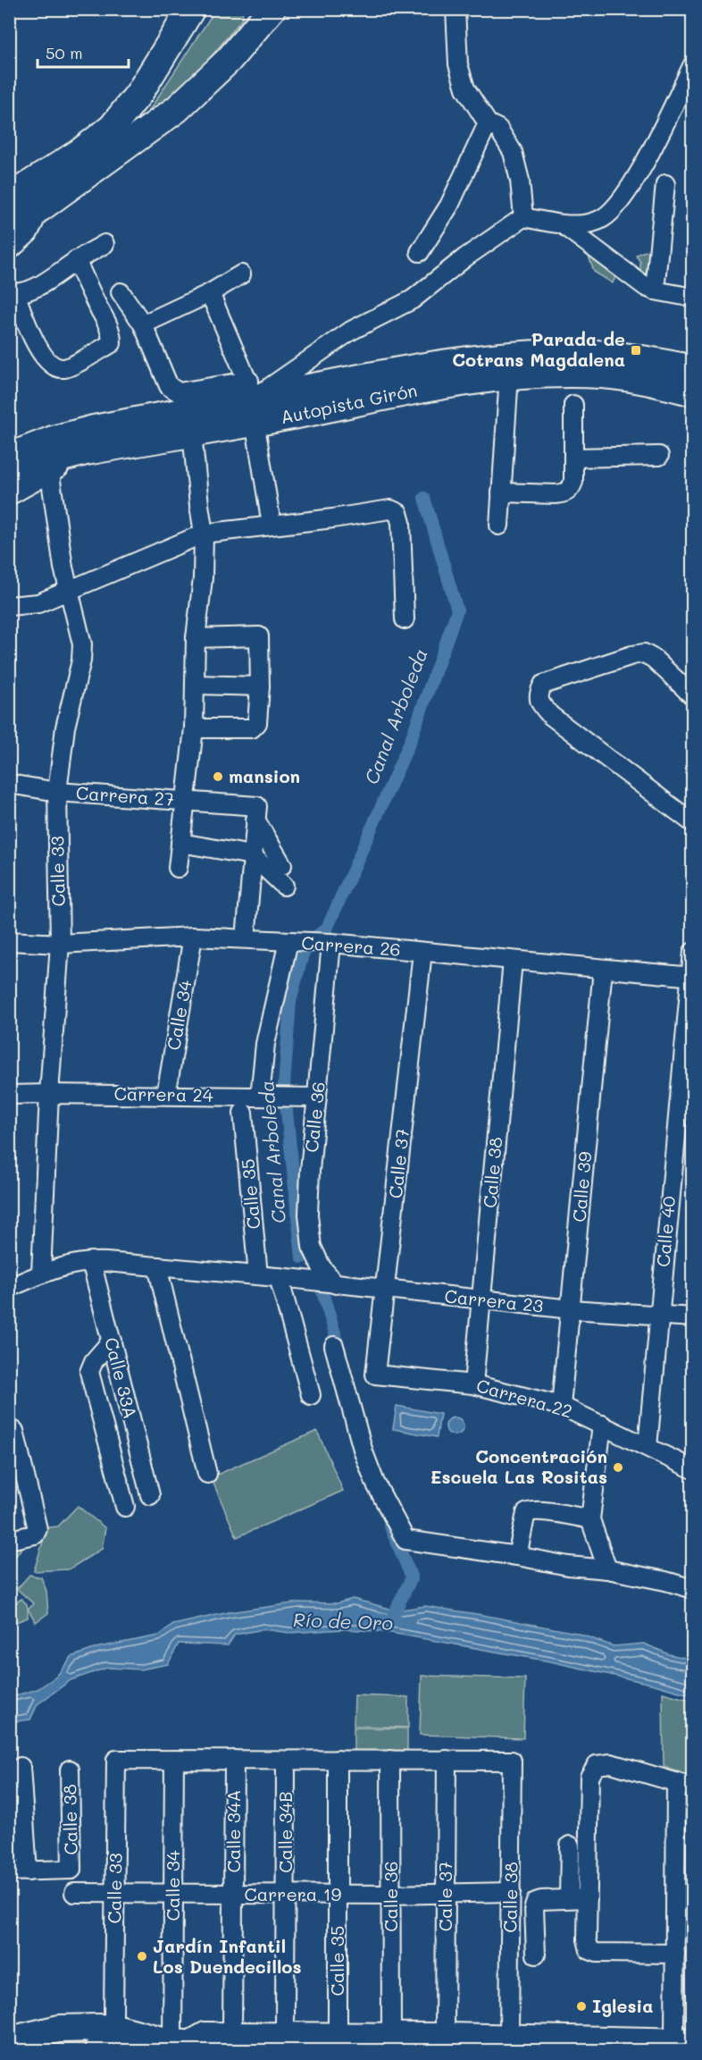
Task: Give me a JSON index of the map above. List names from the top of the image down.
{
  "streets": {
    "highway": ["Autopista Girón"],
    "street": [
      "Carrera 27",
      "Calle 33",
      "Carrera 26",
      "Calle 34",
      "Carrera 24",
      "Calle 36",
      "Calle 37",
      "Calle 38",
      "Calle 39",
      "Calle 35",
      "Calle 40",
      "Carrera 23",
      "Calle 33A",
      "Carrera 22",
      "Calle 34A",
      "Calle 34B",
      "Carrera 19"
    ]
  },
  "crossings": [
    ["Carrera 27", "Calle 33"],
    ["Calle 33", "Carrera 26"],
    ["Calle 33", "Calle 34"],
    ["Calle 33", "Carrera 24"],
    ["Calle 33", "Carrera 23"],
    ["Calle 33", "Carrera 19"],
    ["Carrera 26", "Calle 34"],
    ["Carrera 26", "Calle 36"],
    ["Carrera 26", "Calle 37"],
    ["Carrera 26", "Calle 38"],
    ["Carrera 26", "Calle 39"],
    ["Carrera 26", "Calle 40"],
    ["Calle 34", "Carrera 24"],
    ["Calle 34", "Carrera 19"],
    ["Carrera 24", "Calle 36"],
    ["Calle 36", "Carrera 23"],
    ["Calle 36", "Carrera 19"],
    ["Calle 37", "Calle 38"],
    ["Calle 37", "Carrera 23"],
    ["Calle 37", "Carrera 22"],
    ["Calle 37", "Carrera 19"],
    ["Calle 38", "Carrera 23"],
    ["Calle 38", "Carrera 22"],
    ["Calle 38", "Carrera 19"],
    ["Calle 39", "Carrera 23"],
    ["Calle 39", "Carrera 22"],
    ["Calle 35", "Carrera 23"],
    ["Calle 35", "Carrera 19"],
    ["Calle 40", "Carrera 23"],
    ["Calle 40", "Carrera 22"],
    ["Carrera 23", "Calle 33A"],
    ["Calle 34A", "Carrera 19"],
    ["Calle 34B", "Carrera 19"]
  ],
  "water": ["Canal Arboleda", "Río de Oro"],
  "places": {
    "transit": ["Parada de Cotrans Magdalena"],
    "other": [
      "mansion",
      "Concentración Escuela Las Rositas",
      "Jardín Infantil Los Duendecillos",
      "Iglesia"
    ]
  },
  "scale_bar": "50 m"
}
